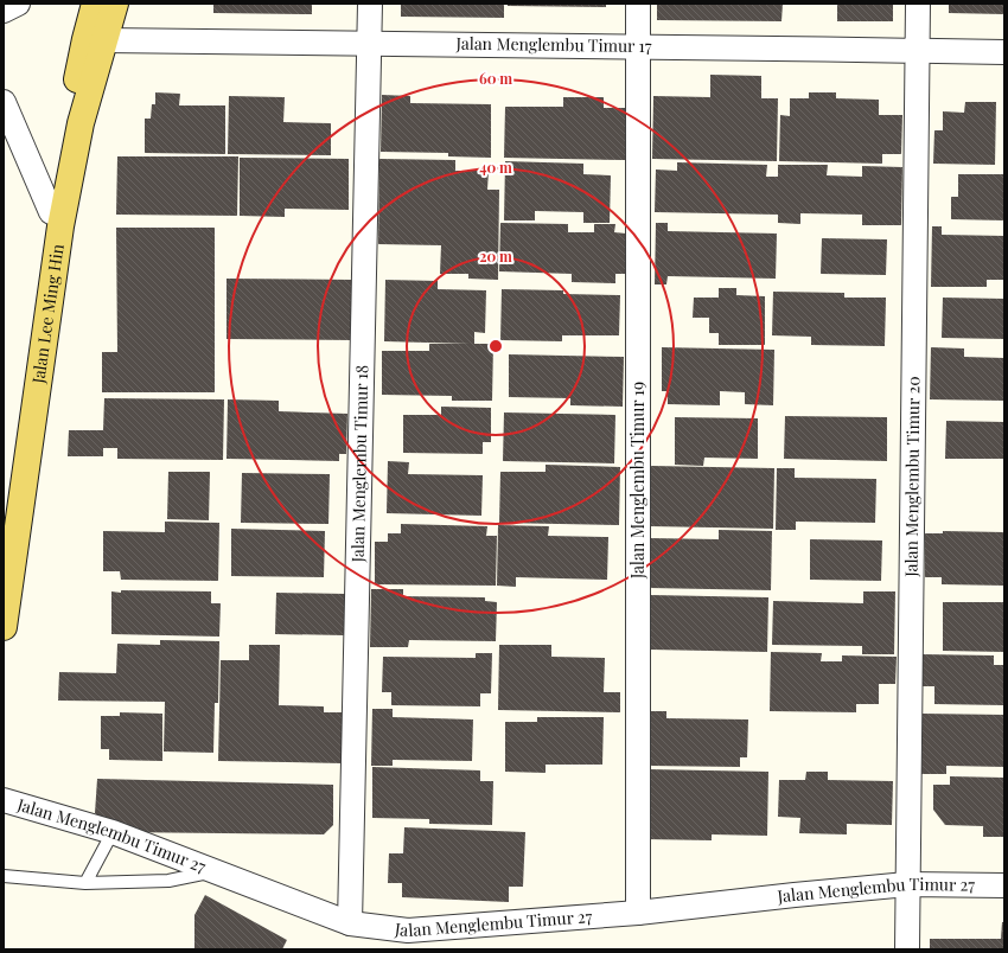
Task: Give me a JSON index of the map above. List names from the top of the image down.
{
  "streets": {
    "main road": ["Jalan Lee Ming Hin"],
    "street": [
      "Jalan Menglembu Timur 17",
      "Jalan Menglembu Timur 18",
      "Jalan Menglembu Timur 20",
      "Jalan Menglembu Timur 19",
      "Jalan Menglembu Timur 27"
    ]
  },
  "crossings": [
    ["Jalan Menglembu Timur 17", "Jalan Lee Ming Hin"],
    ["Jalan Menglembu Timur 17", "Jalan Menglembu Timur 18"],
    ["Jalan Menglembu Timur 17", "Jalan Menglembu Timur 20"],
    ["Jalan Menglembu Timur 17", "Jalan Menglembu Timur 19"],
    ["Jalan Menglembu Timur 18", "Jalan Menglembu Timur 27"],
    ["Jalan Menglembu Timur 20", "Jalan Menglembu Timur 27"],
    ["Jalan Menglembu Timur 19", "Jalan Menglembu Timur 27"]
  ],
  "rings": ["60 m", "40 m", "20 m"]
}
